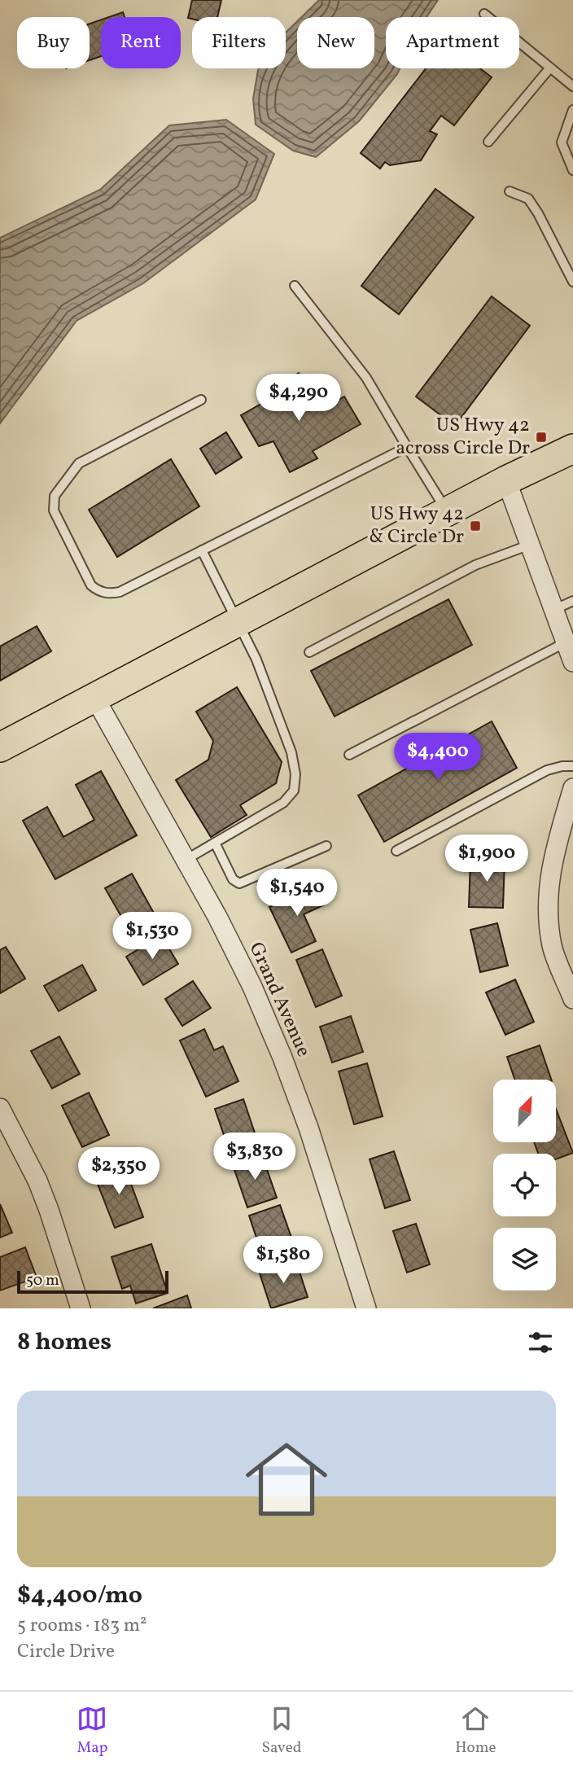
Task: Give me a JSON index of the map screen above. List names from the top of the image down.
{
  "streets": {
    "street": ["Grand Avenue"]
  },
  "places": {
    "transit": ["US Hwy 42 across Circle Dr", "US Hwy 42 & Circle Dr"]
  },
  "scale_bar": "50 m",
  "north": "top right",
  "page": {
    "chip": [
      "Buy",
      "Rent",
      "Filters",
      "New",
      "Apartment"
    ],
    "price": [
      "$4,290",
      "$4,400",
      "$1,900",
      "$1,540",
      "$1,530",
      "$3,830",
      "$2,350",
      "$1,580"
    ],
    "scale": "50 m",
    "heading": "8 homes",
    "list": [
      {
        "name": "$4,400/mo",
        "note": "5 rooms · 183 m² · Circle Drive"
      }
    ],
    "tabs": ["Map", "Saved", "Home"]
  }
}
